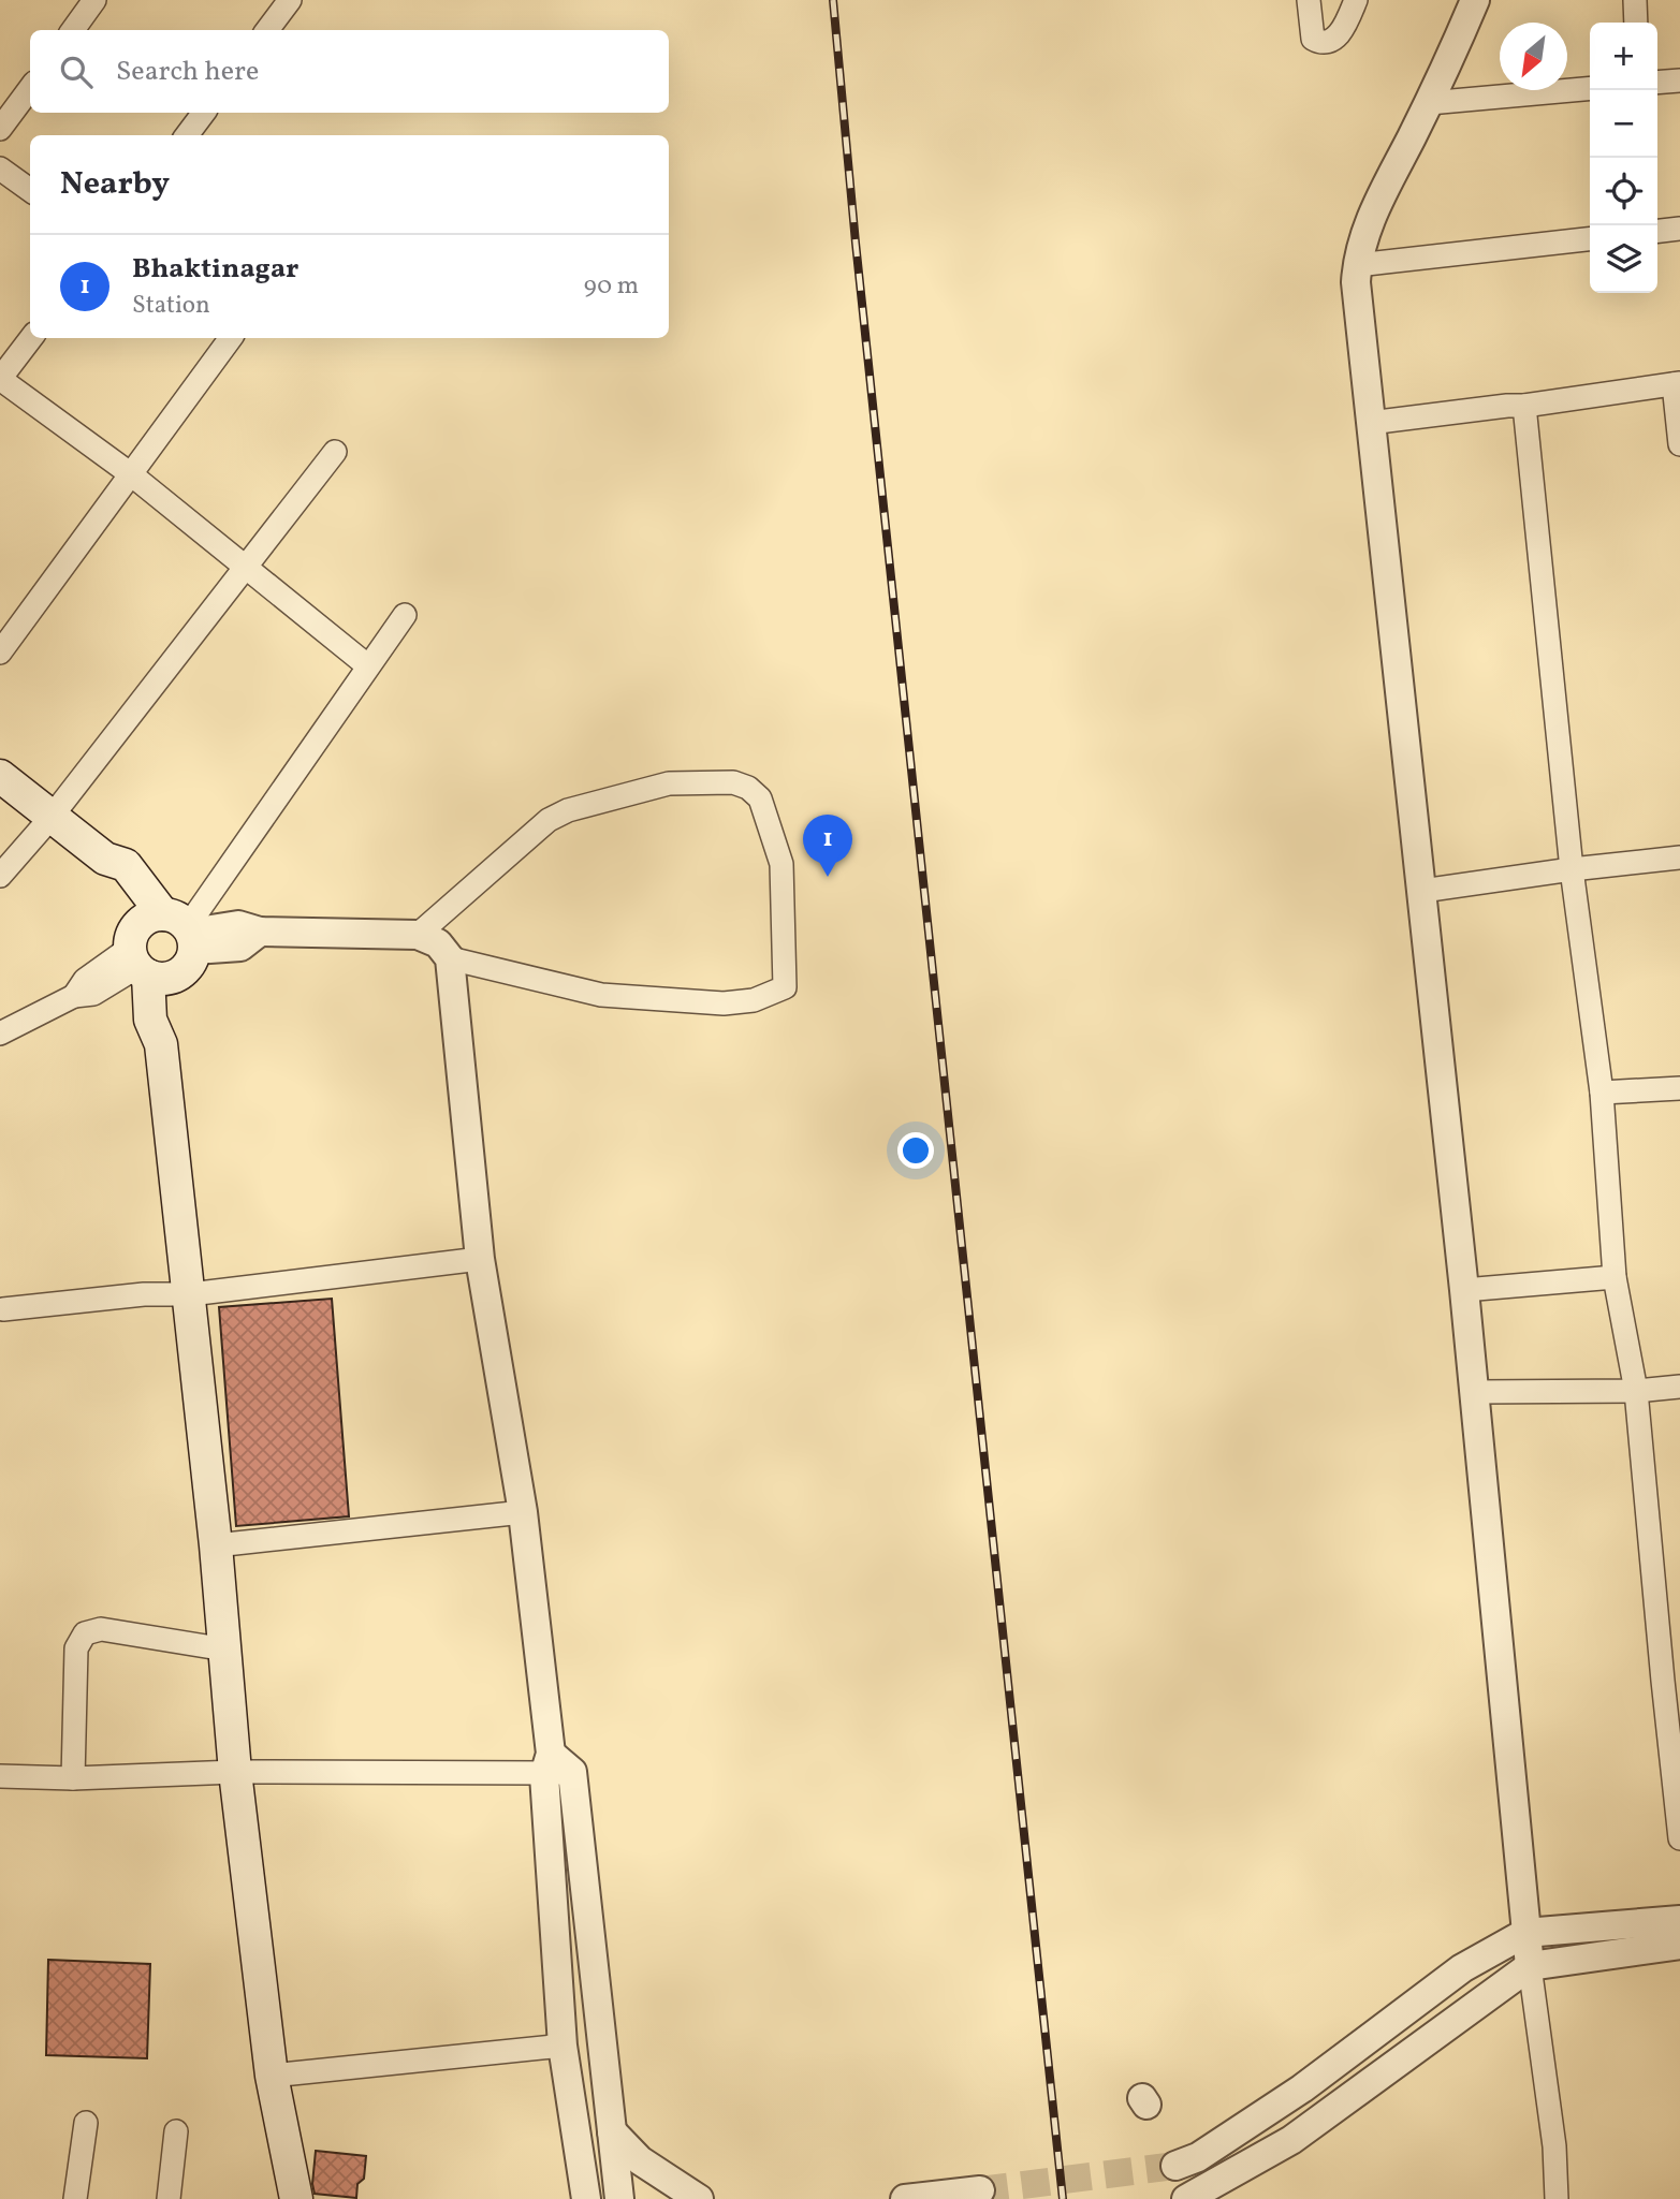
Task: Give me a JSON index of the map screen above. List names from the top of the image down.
{
  "north": "bottom left",
  "page": {
    "map_buttons": ["+", "−"],
    "search": "Search here",
    "heading": "Nearby",
    "list": [
      {
        "mark": "1",
        "name": "Bhaktinagar",
        "note": "Station",
        "value": "90 m"
      }
    ],
    "pins": "1"
  }
}
